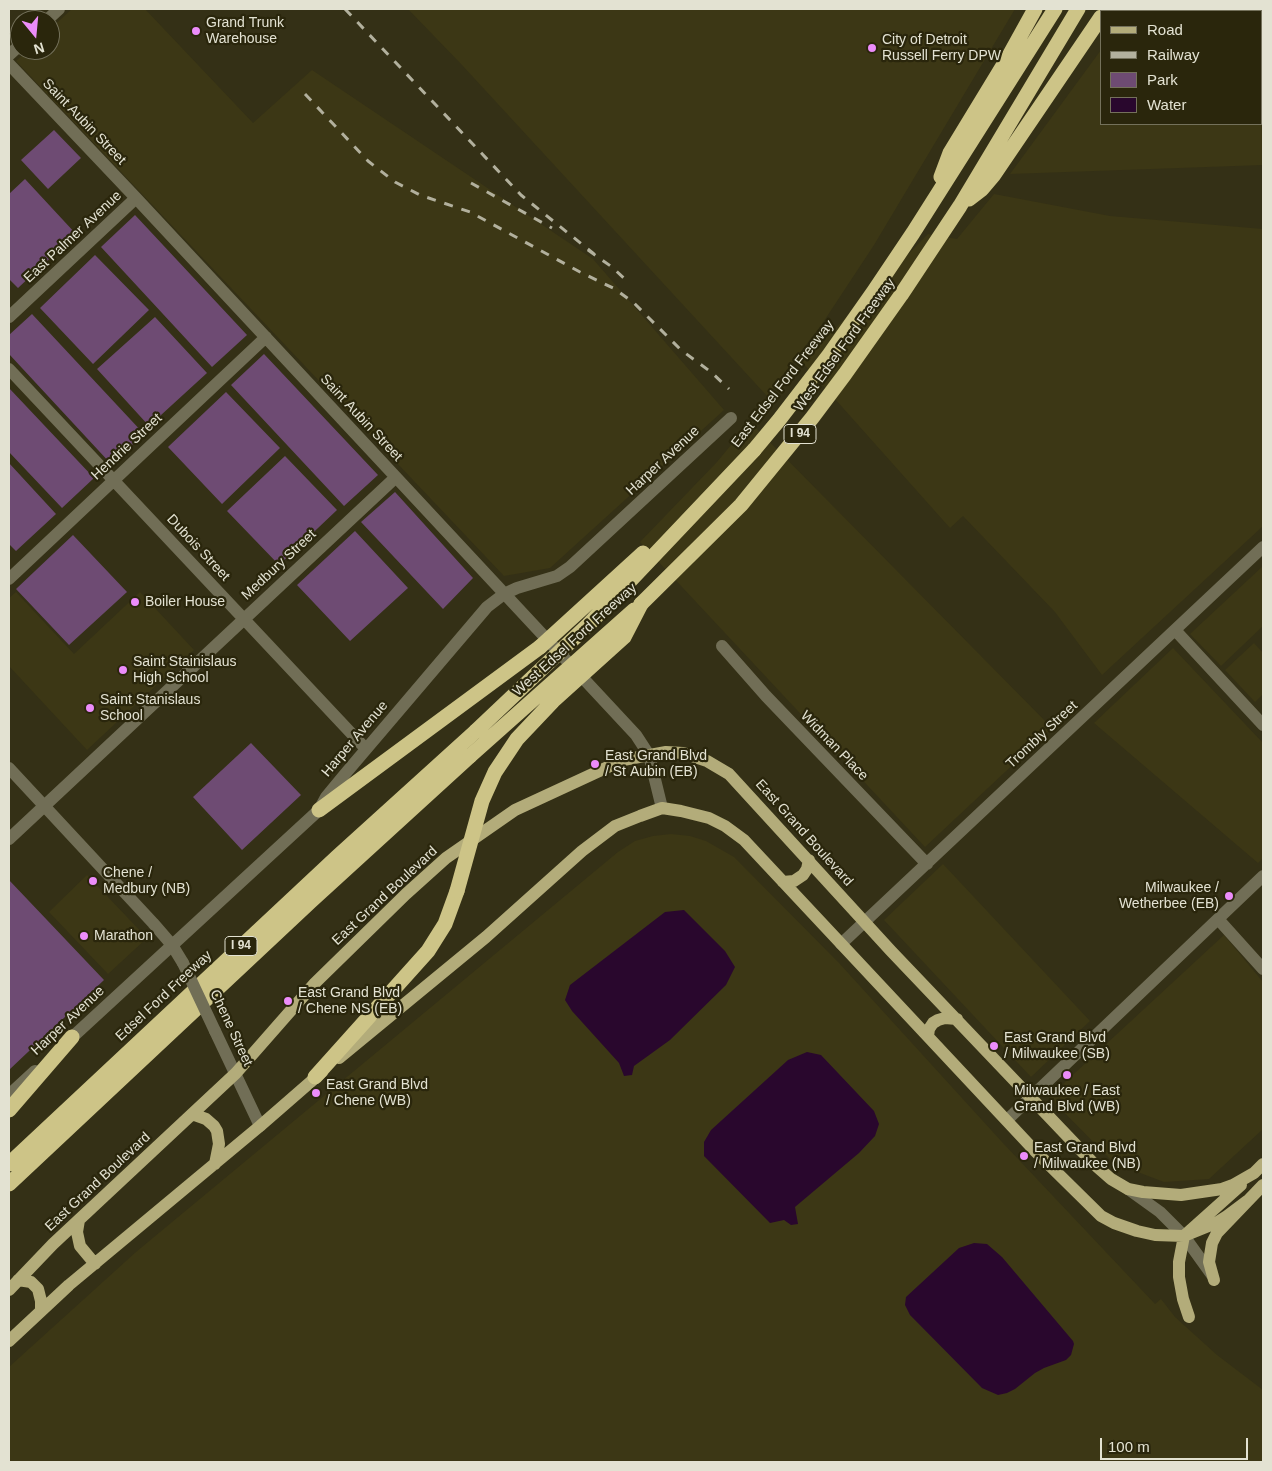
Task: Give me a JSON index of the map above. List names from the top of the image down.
{
  "streets": {
    "highway": [
      "West Edsel Ford Freeway",
      "East Edsel Ford Freeway",
      "I 94",
      "Edsel Ford Freeway"
    ],
    "main road": ["East Grand Boulevard"],
    "street": [
      "Saint Aubin Street",
      "East Palmer Avenue",
      "Hendrie Street",
      "Harper Avenue",
      "Dubois Street",
      "Medbury Street",
      "Trombly Street",
      "Widman Place",
      "Chene Street"
    ]
  },
  "crossings": [
    ["Saint Aubin Street", "East Palmer Avenue"],
    ["Saint Aubin Street", "Hendrie Street"],
    ["Saint Aubin Street", "Harper Avenue"],
    ["Saint Aubin Street", "Medbury Street"],
    ["Saint Aubin Street", "East Grand Boulevard"],
    ["East Edsel Ford Freeway", "Edsel Ford Freeway"],
    ["Hendrie Street", "Dubois Street"],
    ["Harper Avenue", "Dubois Street"],
    ["Harper Avenue", "Chene Street"],
    ["Dubois Street", "Medbury Street"],
    ["Medbury Street", "Chene Street"],
    ["Trombly Street", "Widman Place"],
    ["Trombly Street", "East Grand Boulevard"],
    ["East Grand Boulevard", "Chene Street"]
  ],
  "places": [
    "Grand Trunk Warehouse",
    "City of Detroit Russell Ferry DPW",
    "Boiler House",
    "Saint Stainislaus High School",
    "Saint Stanislaus School",
    "East Grand Blvd / St Aubin (EB)",
    "Chene / Medbury (NB)",
    "Milwaukee / Wetherbee (EB)",
    "Marathon",
    "East Grand Blvd / Chene NS (EB)",
    "East Grand Blvd / Milwaukee (SB)",
    "Milwaukee / East Grand Blvd (WB)",
    "East Grand Blvd / Chene (WB)",
    "East Grand Blvd / Milwaukee (NB)"
  ],
  "legend": [
    "Road",
    "Railway",
    "Park",
    "Water"
  ],
  "scale_bar": "100 m",
  "north": "bottom"
}
